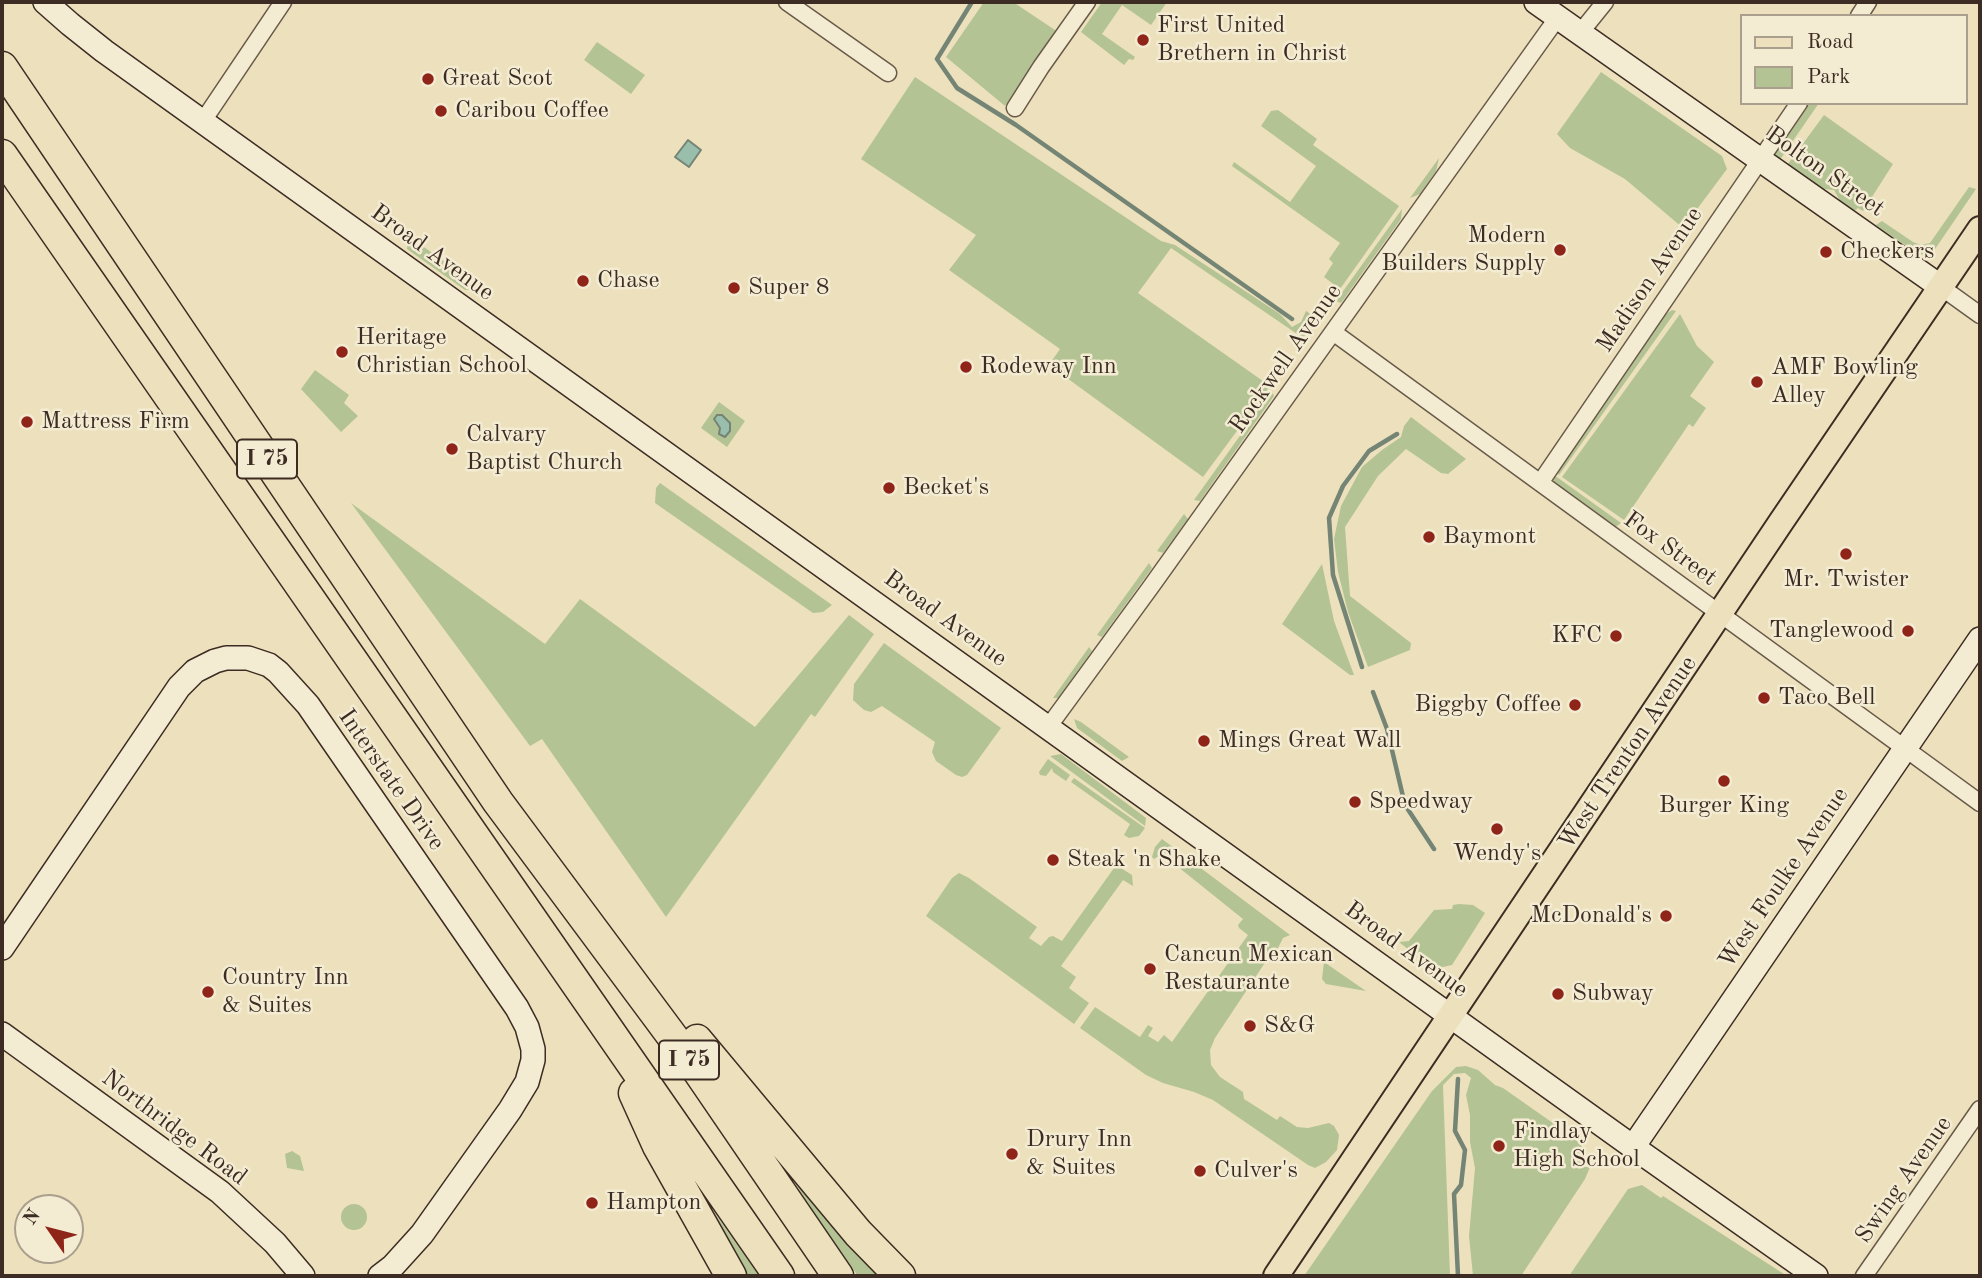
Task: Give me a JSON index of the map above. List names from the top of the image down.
{
  "streets": {
    "highway": ["I 75"],
    "main road": [
      "Bolton Street",
      "Broad Avenue",
      "West Trenton Avenue",
      "Interstate Drive",
      "West Foulke Avenue",
      "Northridge Road"
    ],
    "street": [
      "Madison Avenue",
      "Rockwell Avenue",
      "Fox Street",
      "Swing Avenue"
    ]
  },
  "crossings": [
    ["Bolton Street", "Madison Avenue"],
    ["Bolton Street", "Rockwell Avenue"],
    ["Bolton Street", "West Trenton Avenue"],
    ["Broad Avenue", "Rockwell Avenue"],
    ["Broad Avenue", "West Trenton Avenue"],
    ["Broad Avenue", "West Foulke Avenue"],
    ["Madison Avenue", "Fox Street"],
    ["Rockwell Avenue", "Fox Street"],
    ["Fox Street", "West Trenton Avenue"],
    ["Fox Street", "West Foulke Avenue"]
  ],
  "places": [
    "First United Brethern in Christ",
    "Great Scot",
    "Caribou Coffee",
    "Modern Builders Supply",
    "Checkers",
    "Chase",
    "Super 8",
    "Heritage Christian School",
    "Rodeway Inn",
    "AMF Bowling Alley",
    "Mattress Firm",
    "Calvary Baptist Church",
    "Becket's",
    "Baymont",
    "Mr. Twister",
    "Tanglewood",
    "KFC",
    "Taco Bell",
    "Biggby Coffee",
    "Mings Great Wall",
    "Burger King",
    "Speedway",
    "Wendy's",
    "Steak 'n Shake",
    "McDonald's",
    "Cancun Mexican Restaurante",
    "Country Inn & Suites",
    "Subway",
    "S&G",
    "Findlay High School",
    "Drury Inn & Suites",
    "Culver's",
    "Hampton"
  ],
  "legend": ["Road", "Park"],
  "north": "top left"
}
